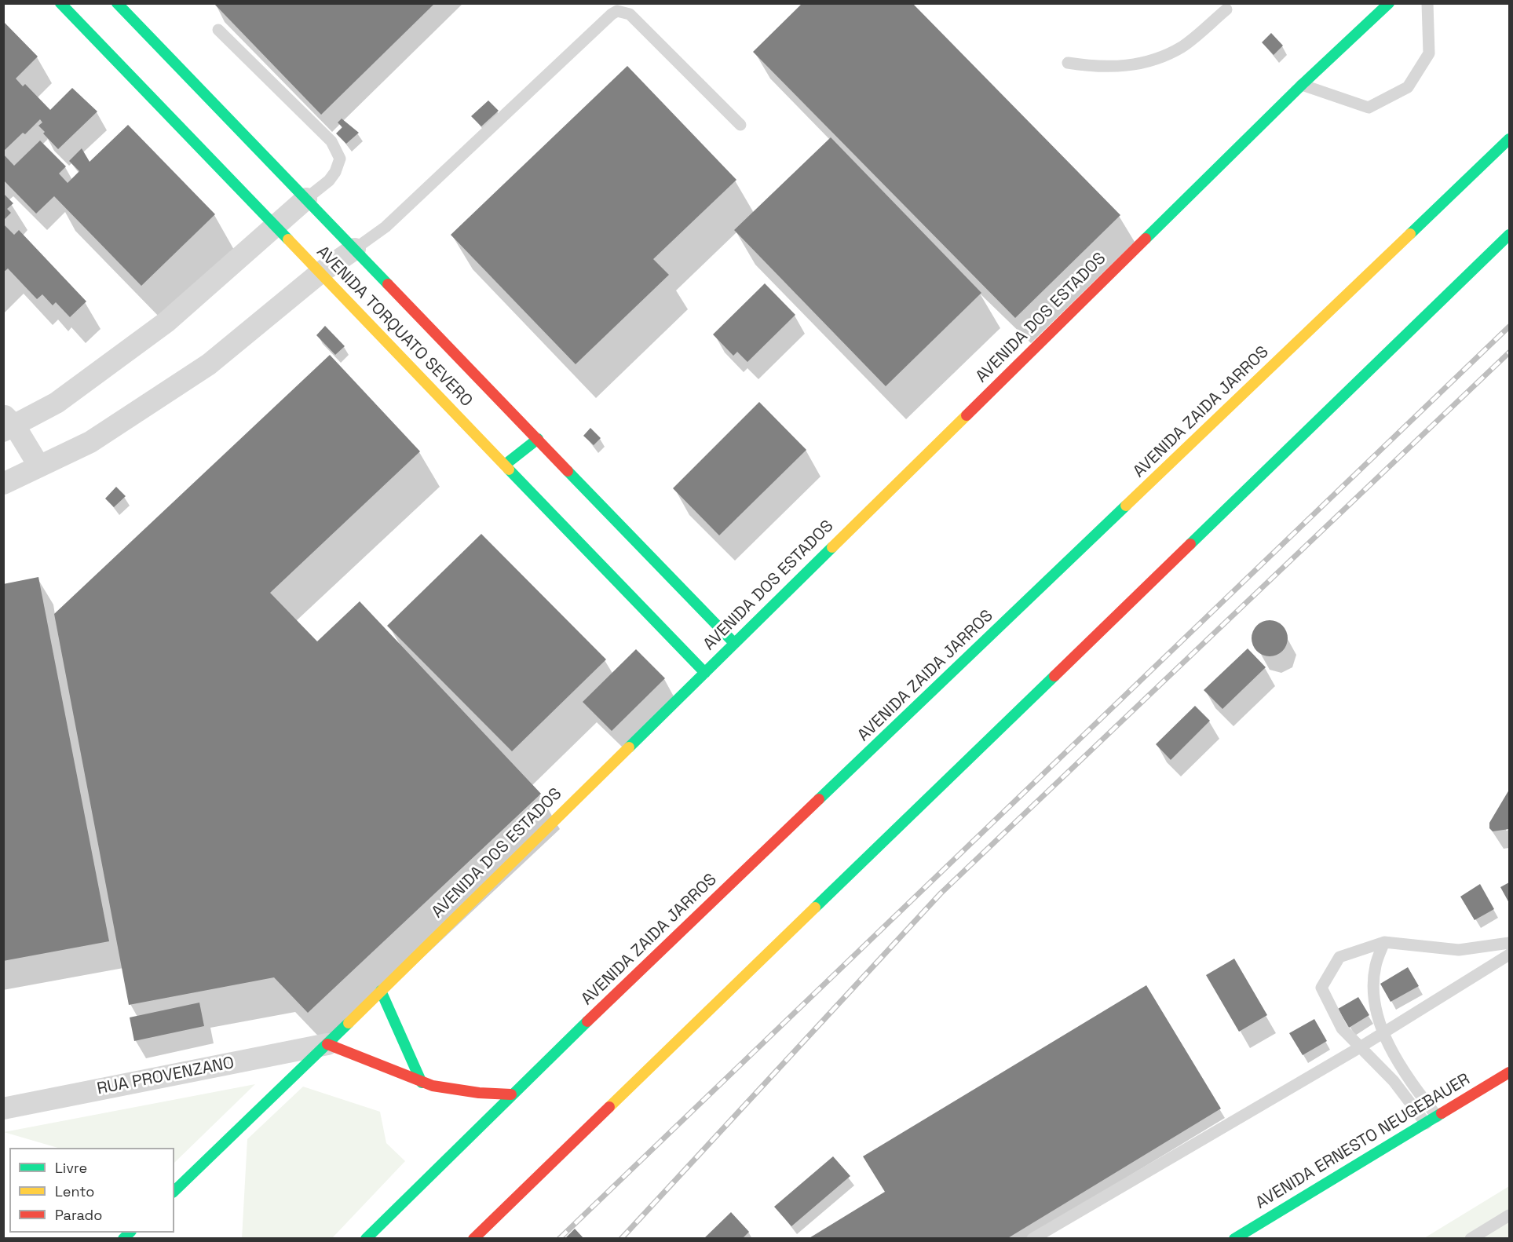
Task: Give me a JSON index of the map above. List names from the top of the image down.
{
  "streets": {
    "main road": [
      "AVENIDA DOS ESTADOS",
      "AVENIDA TORQUATO SEVERO",
      "AVENIDA ZAIDA JARROS",
      "AVENIDA ERNESTO NEUGEBAUER"
    ],
    "street": ["RUA PROVENZANO"]
  },
  "crossings": [
    ["AVENIDA DOS ESTADOS", "AVENIDA TORQUATO SEVERO"],
    ["AVENIDA DOS ESTADOS", "RUA PROVENZANO"]
  ],
  "legend": ["Livre", "Lento", "Parado"]
}
